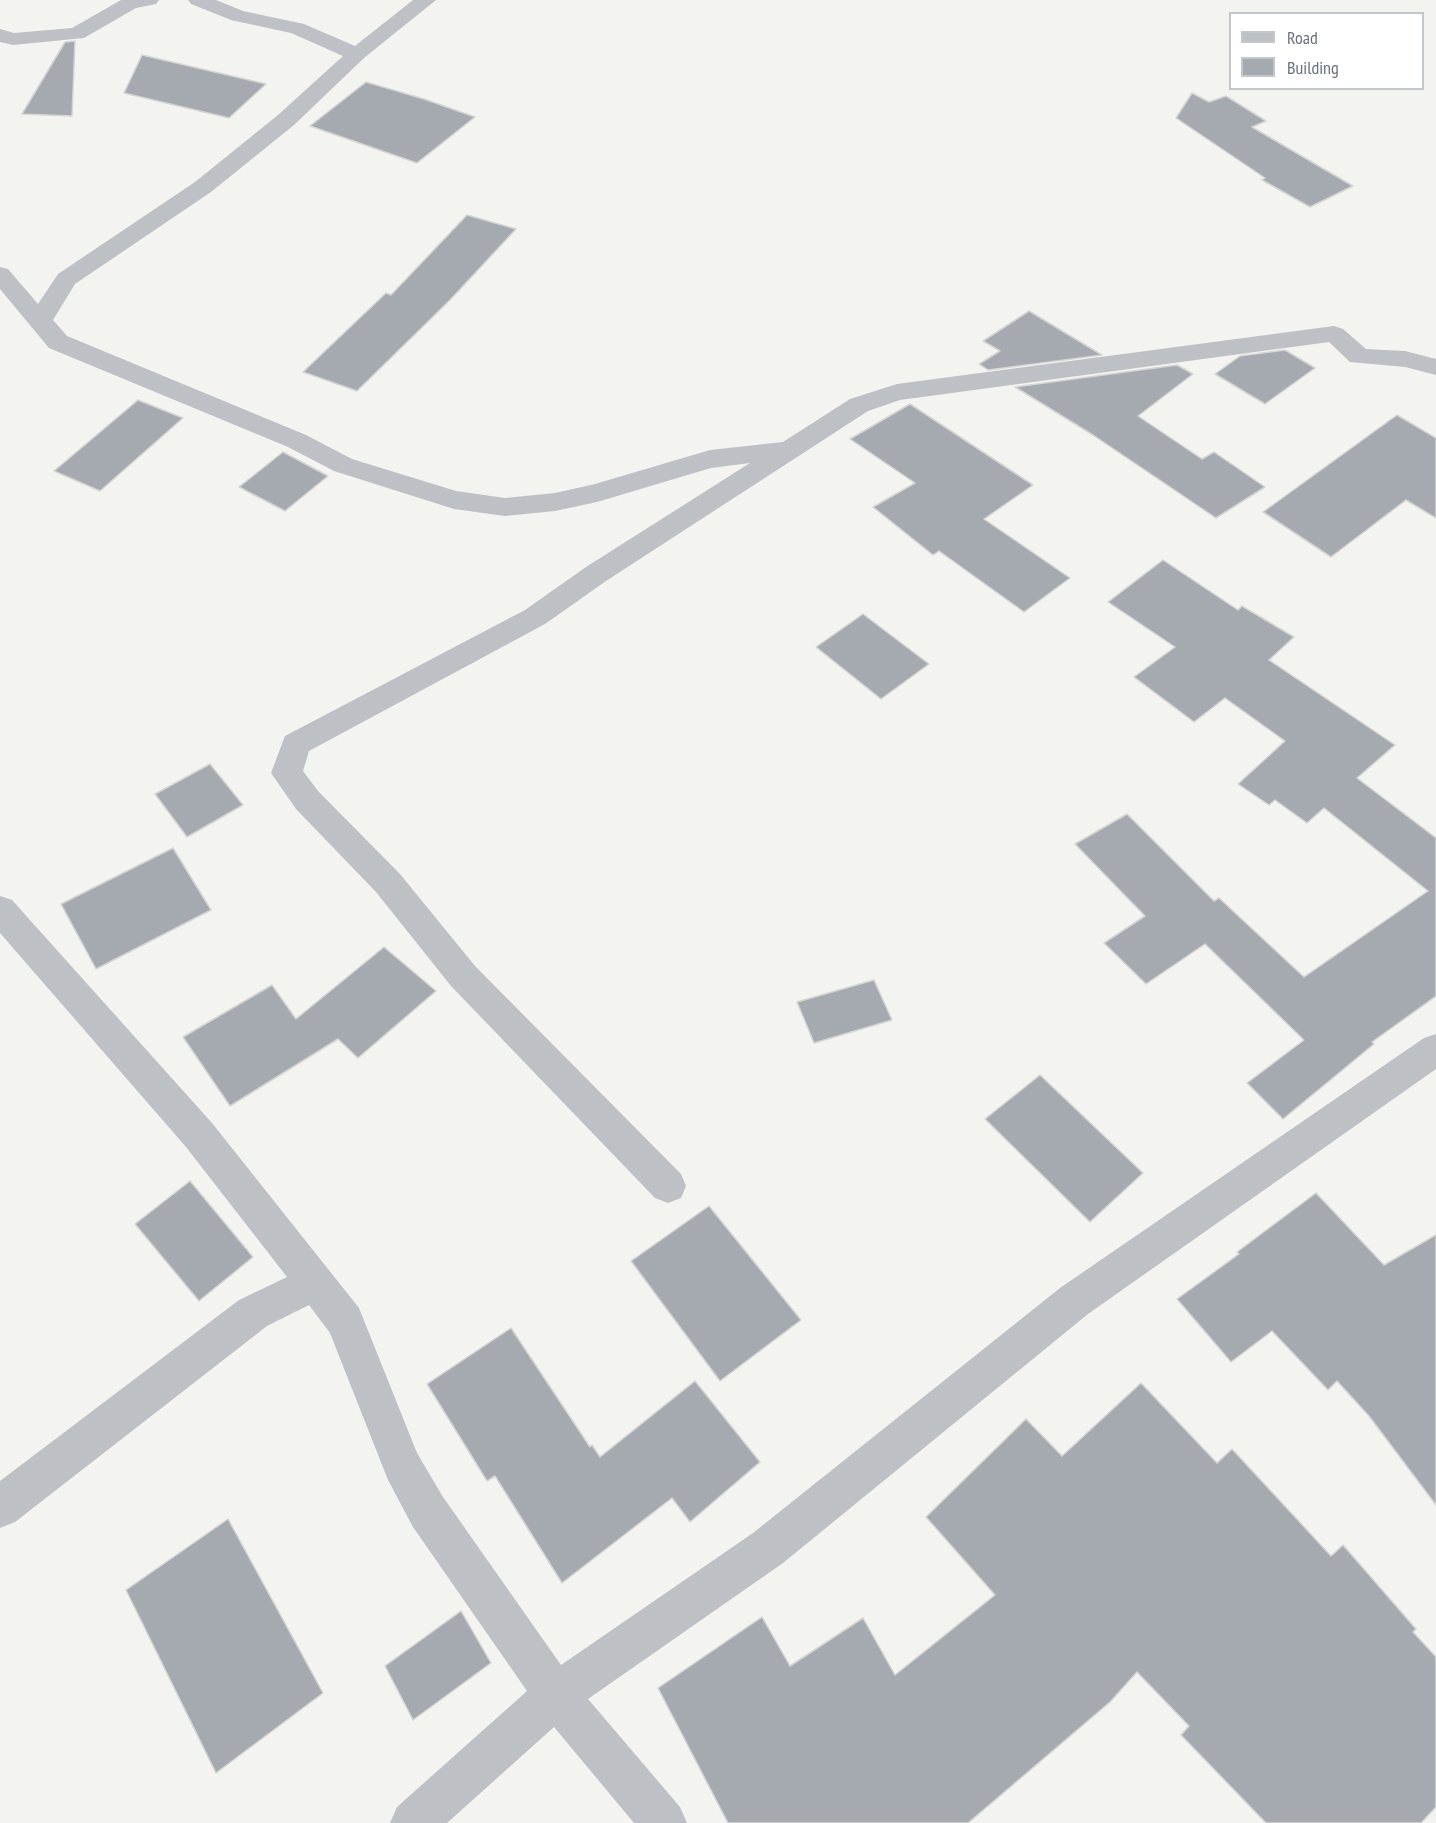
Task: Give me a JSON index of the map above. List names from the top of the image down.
{
  "legend": ["Road", "Building"]
}
